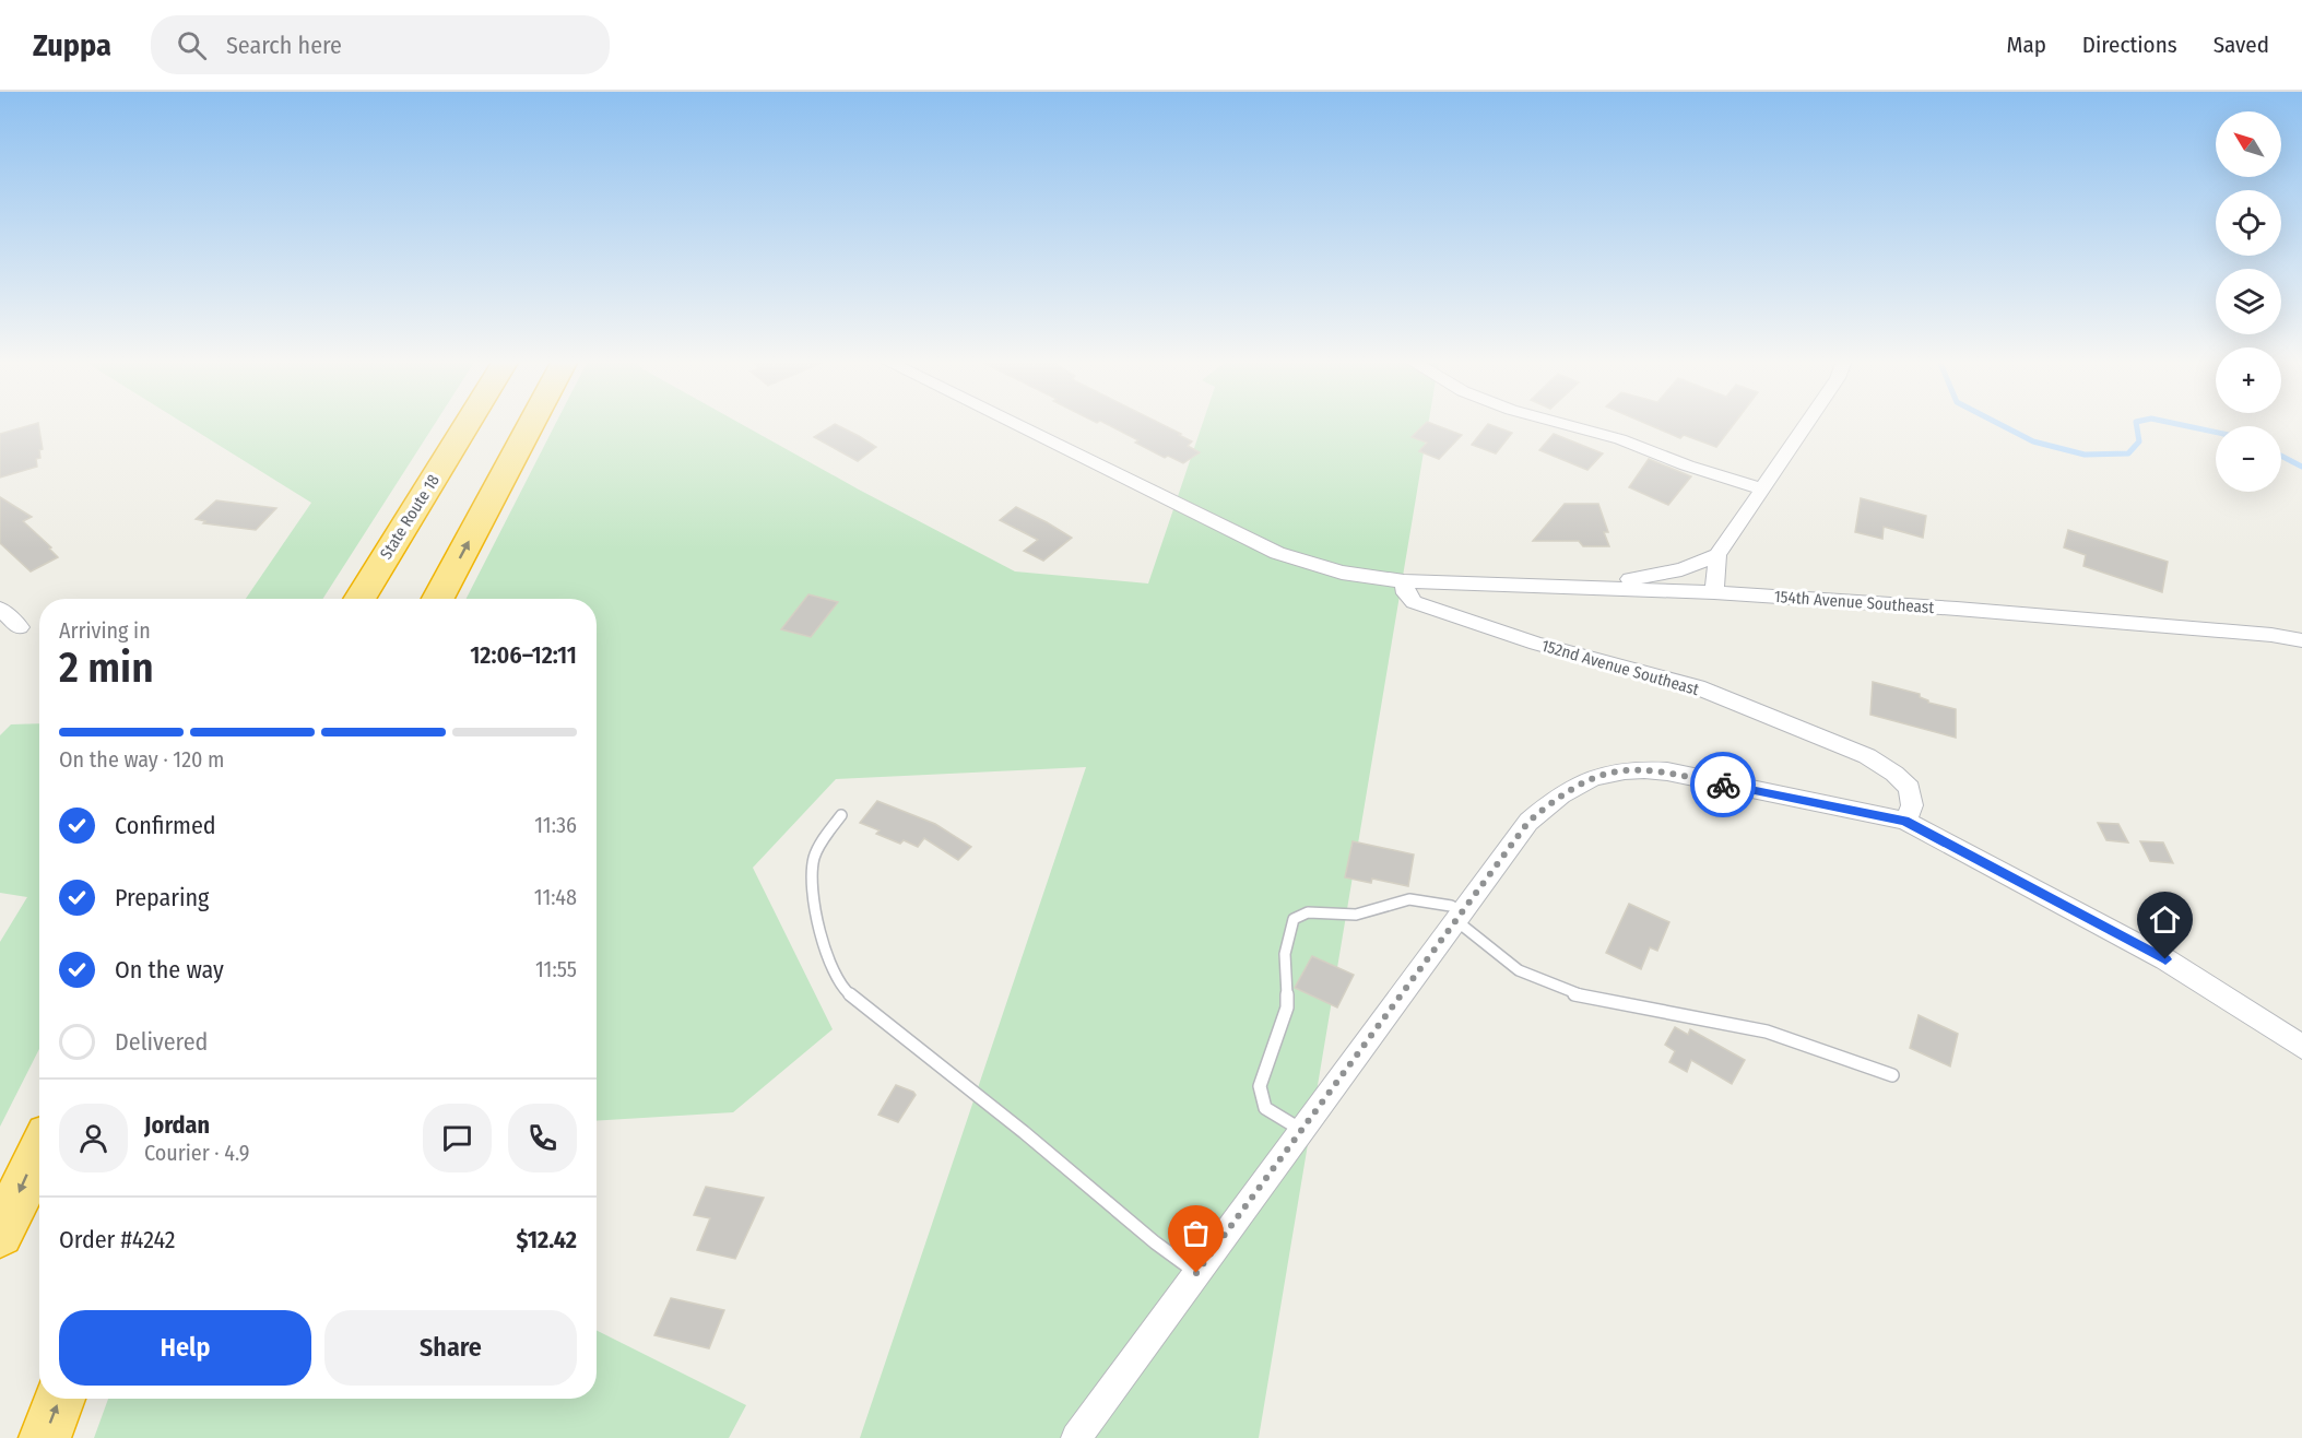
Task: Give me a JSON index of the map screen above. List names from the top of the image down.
{
  "streets": {
    "highway": ["State Route 18"],
    "street": ["154th Avenue Southeast", "152nd Avenue Southeast"]
  },
  "crossings": [
    ["154th Avenue Southeast", "152nd Avenue Southeast"]
  ],
  "north": "top left",
  "page": {
    "header": "Zuppa",
    "search": "Search here",
    "nav": ["Map", "Directions", "Saved"],
    "map_buttons": ["+", "−"],
    "heading": ["2 min", "Arriving in", "12:06–12:11"],
    "panel": [
      "Jordan",
      "Courier · 4.9",
      "Order #4242",
      "$12.42"
    ],
    "bar": "On the way · 120 m",
    "list": [
      ["Confirmed", "11:36"],
      ["Preparing", "11:48"],
      ["On the way", "11:55"],
      "Delivered"
    ],
    "buttons": ["Help", "Share"]
  }
}
